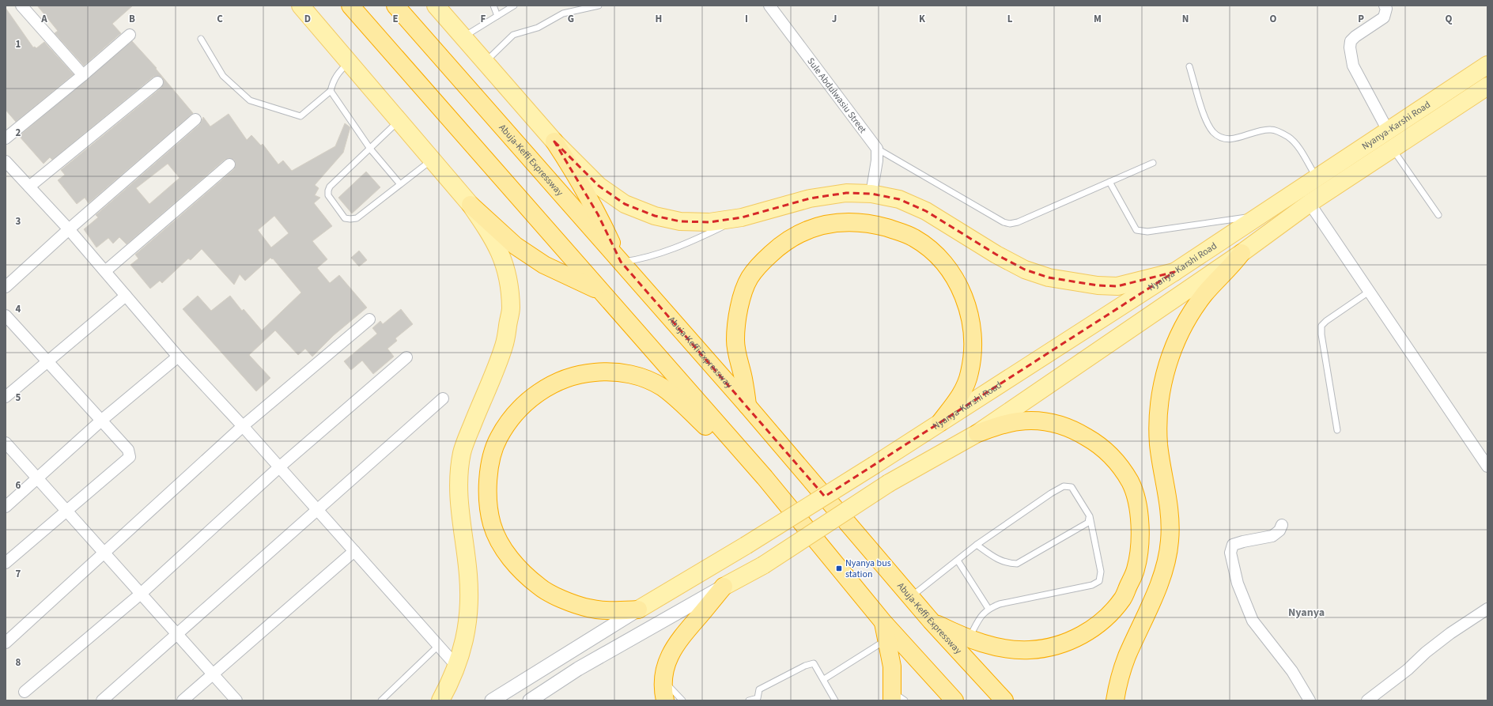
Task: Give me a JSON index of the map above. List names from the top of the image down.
{
  "streets": {
    "highway": ["Abuja-Keffi Expressway"],
    "main road": ["Nyanya-Karshi Road"],
    "street": ["Sule Abdulwasiu Street"]
  },
  "districts": ["Nyanya"],
  "places": {
    "transit": ["Nyanya bus station"]
  },
  "grid": {
    "columns": [
      "A",
      "B",
      "C",
      "D",
      "E",
      "F",
      "G",
      "H",
      "I",
      "J",
      "K",
      "L",
      "M",
      "N",
      "O",
      "P",
      "Q"
    ],
    "rows": [
      "1",
      "2",
      "3",
      "4",
      "5",
      "6",
      "7",
      "8"
    ]
  }
}
